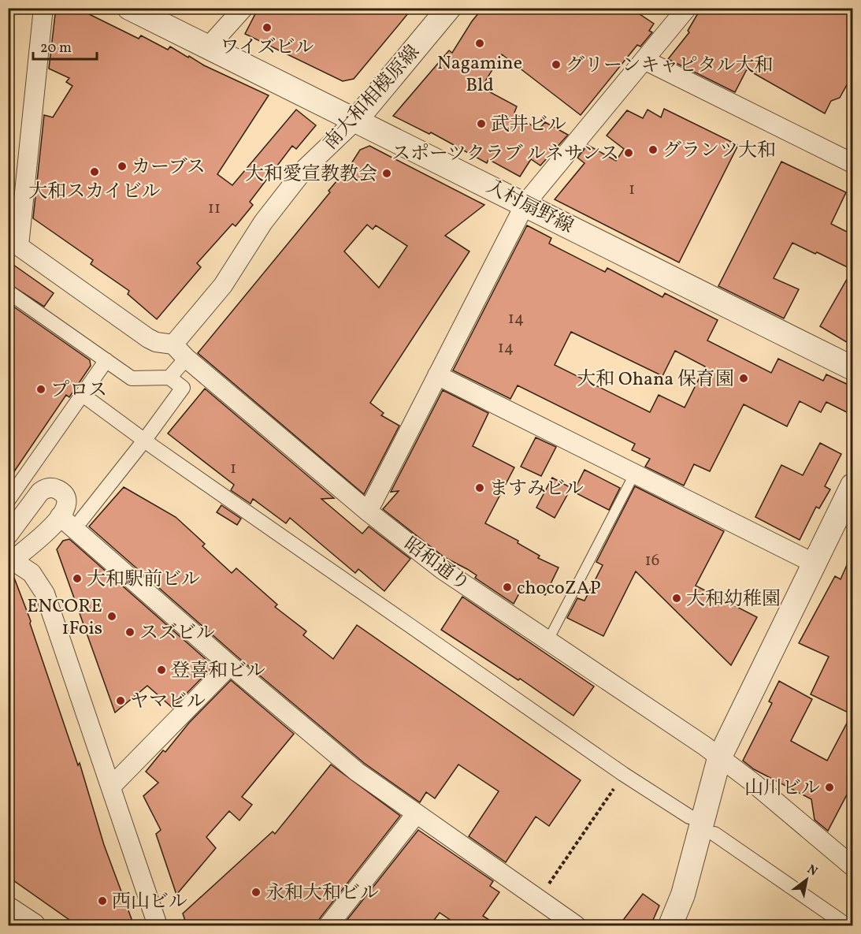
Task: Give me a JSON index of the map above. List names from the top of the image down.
{
  "streets": {
    "street": ["南大和相模原線", "入村扇野線", "昭和通り"]
  },
  "crossings": [
    ["南大和相模原線", "入村扇野線"],
    ["南大和相模原線", "昭和通り"]
  ],
  "places": [
    "ワイズビル",
    "Nagamine Bld",
    "グリーンキャピタル大和",
    "武井ビル",
    "グランツ大和",
    "スポーツクラブ ルネサンス",
    "カーブス",
    "大和スカイビル",
    "大和愛宣教教会",
    "大和 Ohana 保育園",
    "プロス",
    "ますみビル",
    "大和駅前ビル",
    "chocoZAP",
    "大和幼稚園",
    "ENCORE 1Fois",
    "スズビル",
    "登喜和ビル",
    "ヤマビル",
    "山川ビル",
    "永和大和ビル",
    "西山ビル"
  ],
  "house_numbers": [
    "1",
    "11",
    "14",
    "14",
    "1",
    "16"
  ],
  "scale_bar": "20 m",
  "north": "top right"
}
